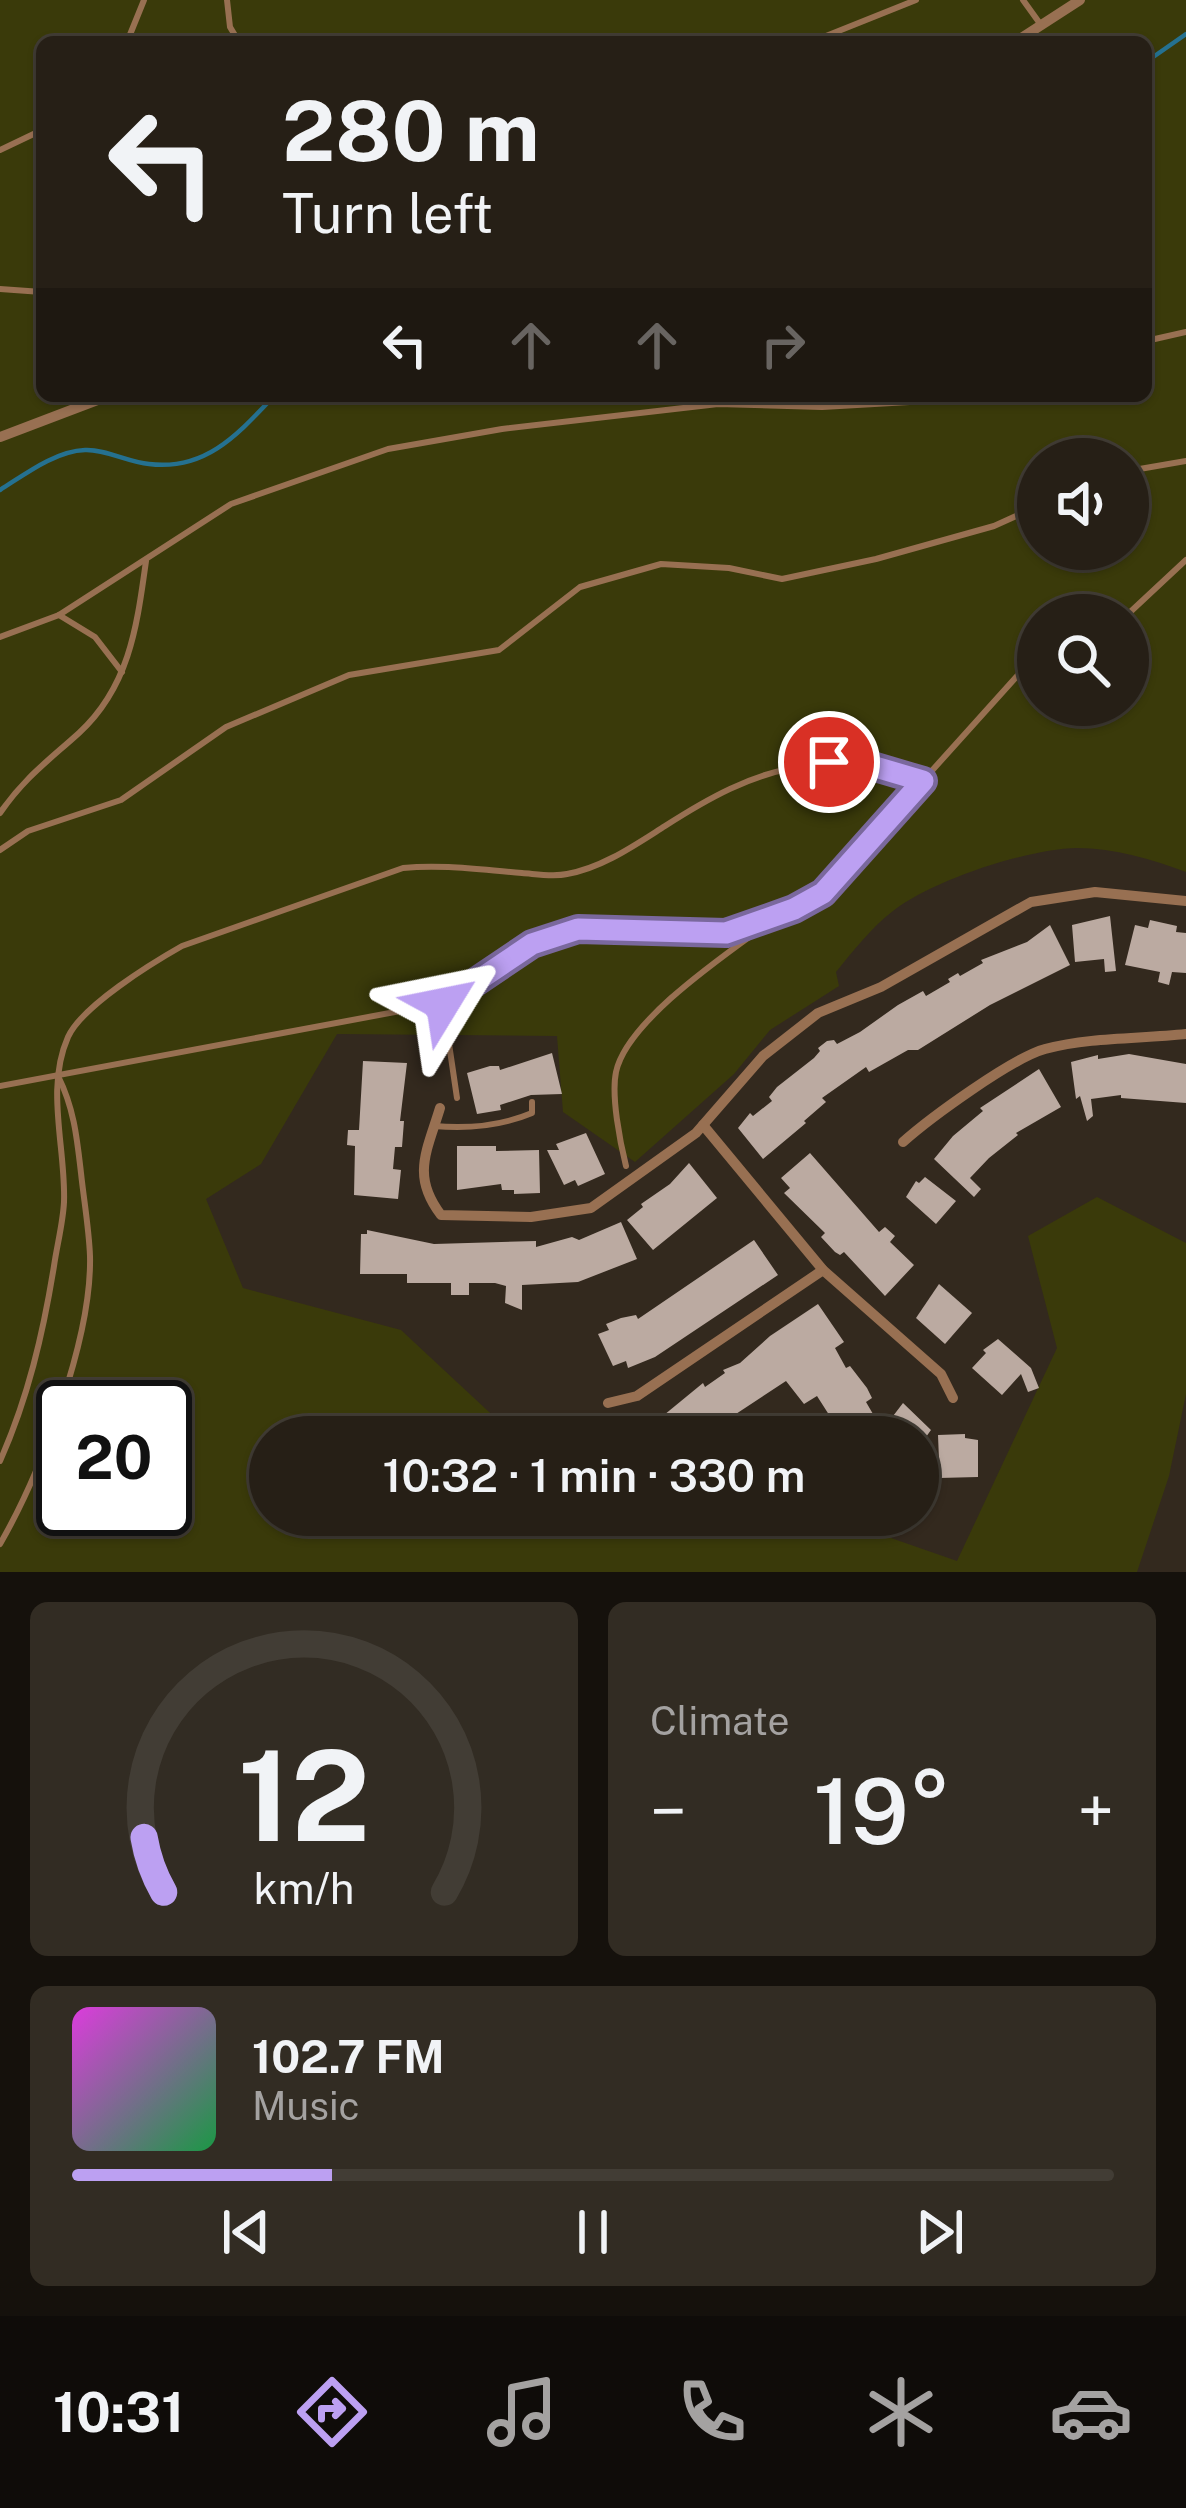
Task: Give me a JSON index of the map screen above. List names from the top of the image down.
{
  "page": {
    "turn": ["280 m", "Turn left"],
    "limit": "20",
    "trip": "10:32 · 1 min · 330 m",
    "tile": "Climate",
    "heat": ["−", "19°", "+"],
    "song": ["102.7 FM", "Music"],
    "tabs": "10:31",
    "gauge": ["12", "km/h"]
  }
}
